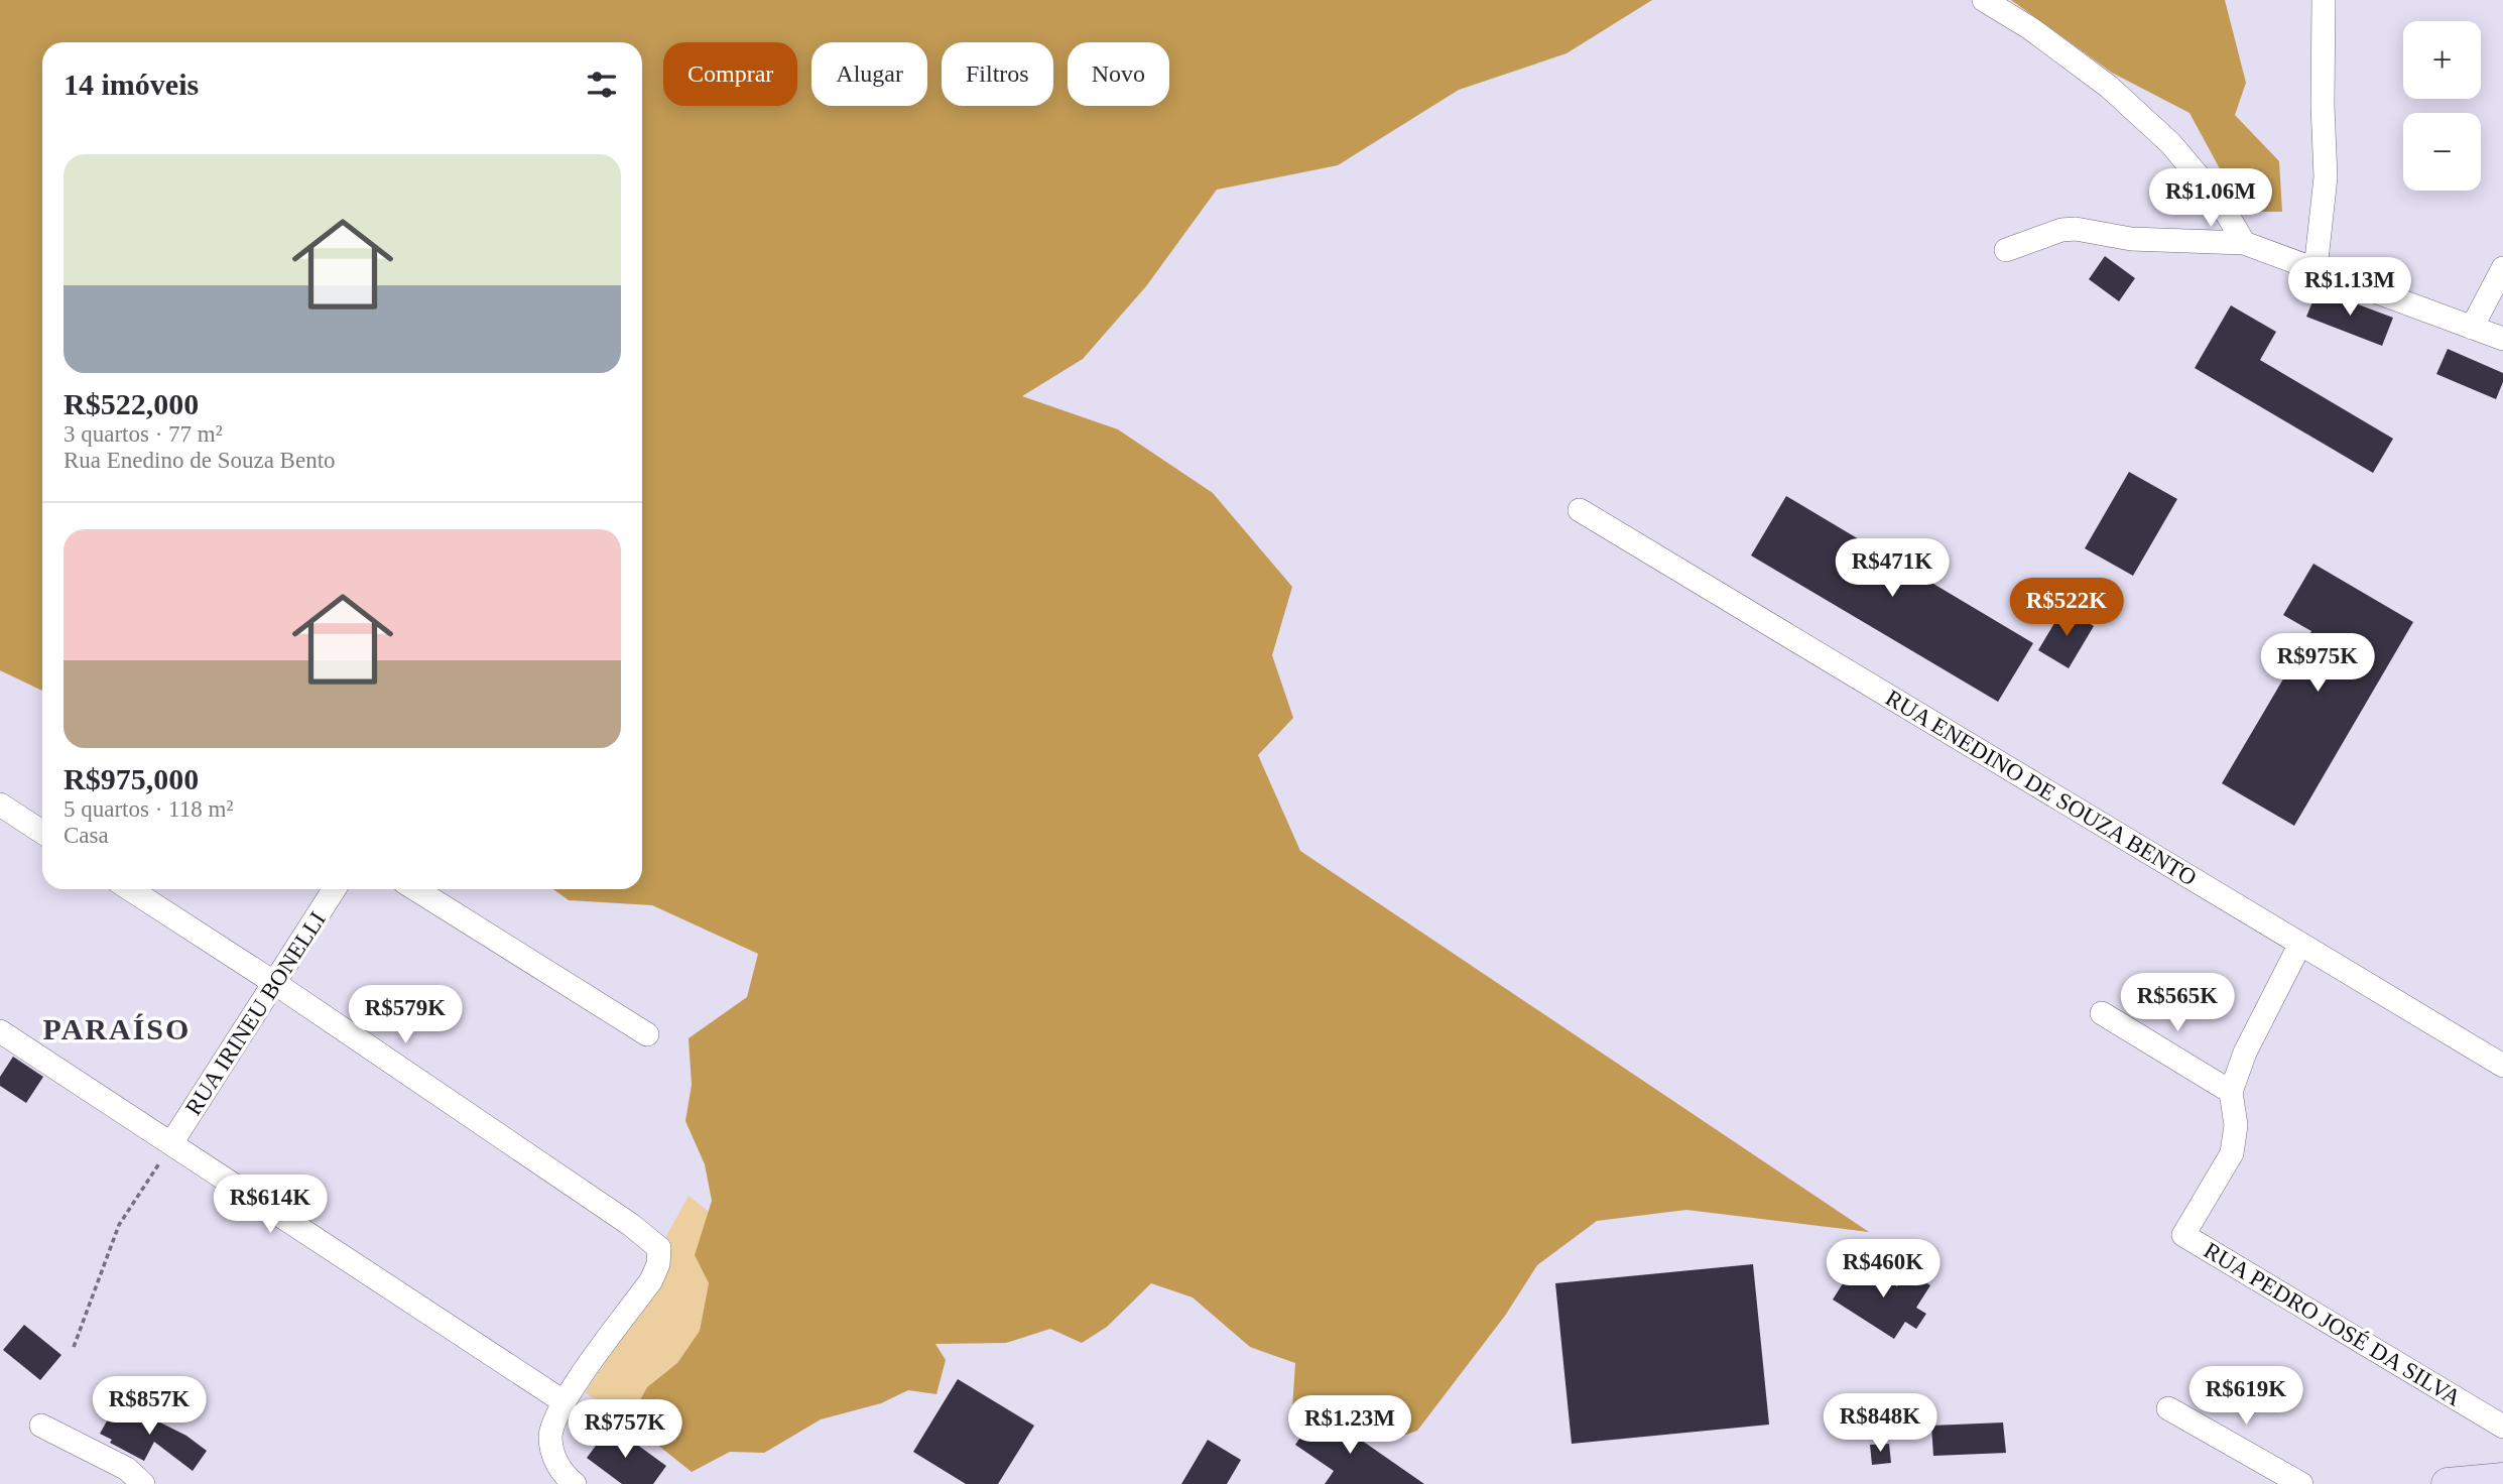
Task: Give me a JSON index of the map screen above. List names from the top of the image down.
{
  "streets": {
    "street": ["RUA ENEDINO DE SOUZA BENTO", "RUA IRINEU BONELLI", "RUA PEDRO JOSÉ DA SILVA"]
  },
  "crossings": [
    ["RUA ENEDINO DE SOUZA BENTO", "RUA PEDRO JOSÉ DA SILVA"]
  ],
  "districts": ["PARAÍSO"],
  "page": {
    "map_buttons": ["+", "−"],
    "chip": [
      "Comprar",
      "Alugar",
      "Filtros",
      "Novo"
    ],
    "heading": "14 imóveis",
    "list": [
      {
        "name": "R$522,000",
        "note": "3 quartos · 77 m² · Rua Enedino de Souza Bento"
      },
      {
        "name": "R$975,000",
        "note": "5 quartos · 118 m² · Casa"
      }
    ],
    "price": [
      "R$1.06M",
      "R$1.13M",
      "R$471K",
      "R$522K",
      "R$975K",
      "R$565K",
      "R$579K",
      "R$614K",
      "R$460K",
      "R$619K",
      "R$857K",
      "R$848K",
      "R$1.23M",
      "R$757K"
    ]
  }
}
